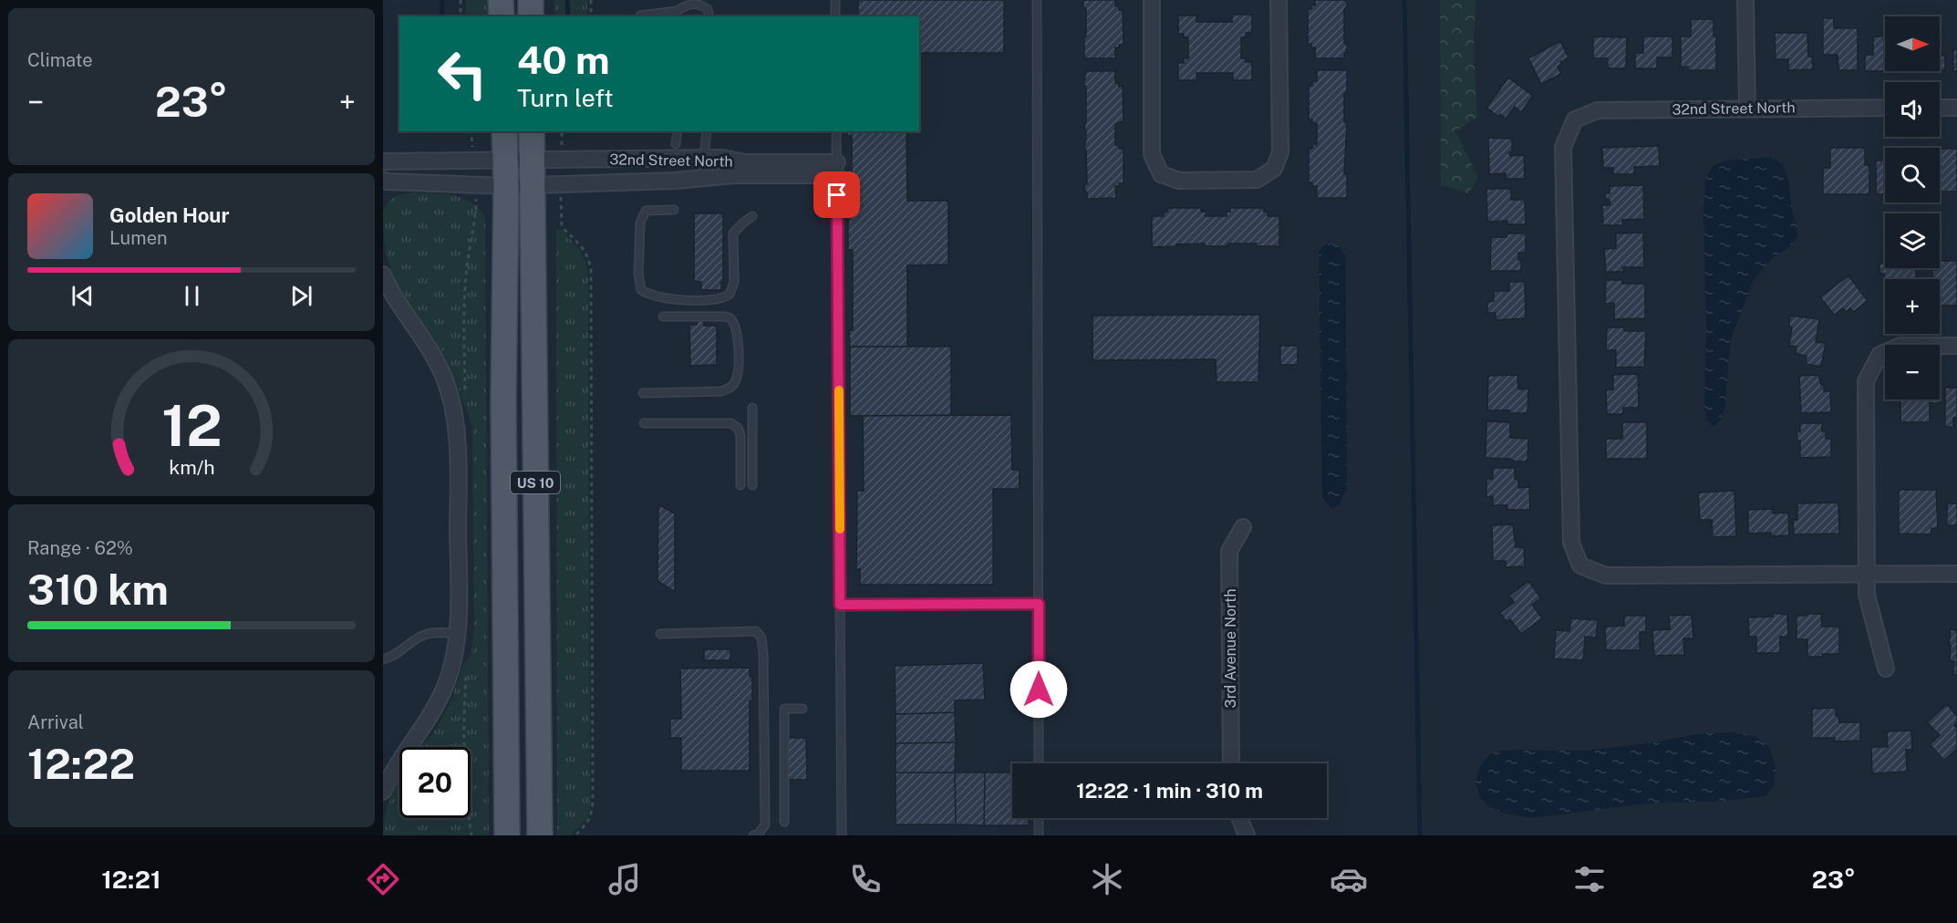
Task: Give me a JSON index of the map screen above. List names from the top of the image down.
{
  "streets": {
    "main road": ["US 10"],
    "street": ["32nd Street North", "3rd Avenue North"]
  },
  "crossings": [
    ["32nd Street North", "US 10"]
  ],
  "north": "right",
  "page": {
    "tile": [
      "Climate",
      ["Range · 62%", "310 km"],
      ["Arrival", "12:22"]
    ],
    "map_buttons": ["+", "−"],
    "turn": ["40 m", "Turn left"],
    "heat": ["−", "23°", "+"],
    "song": ["Golden Hour", "Lumen"],
    "limit": "20",
    "trip": "12:22 · 1 min · 310 m",
    "tabs": ["12:21", "23°"],
    "gauge": ["12", "km/h"]
  }
}
